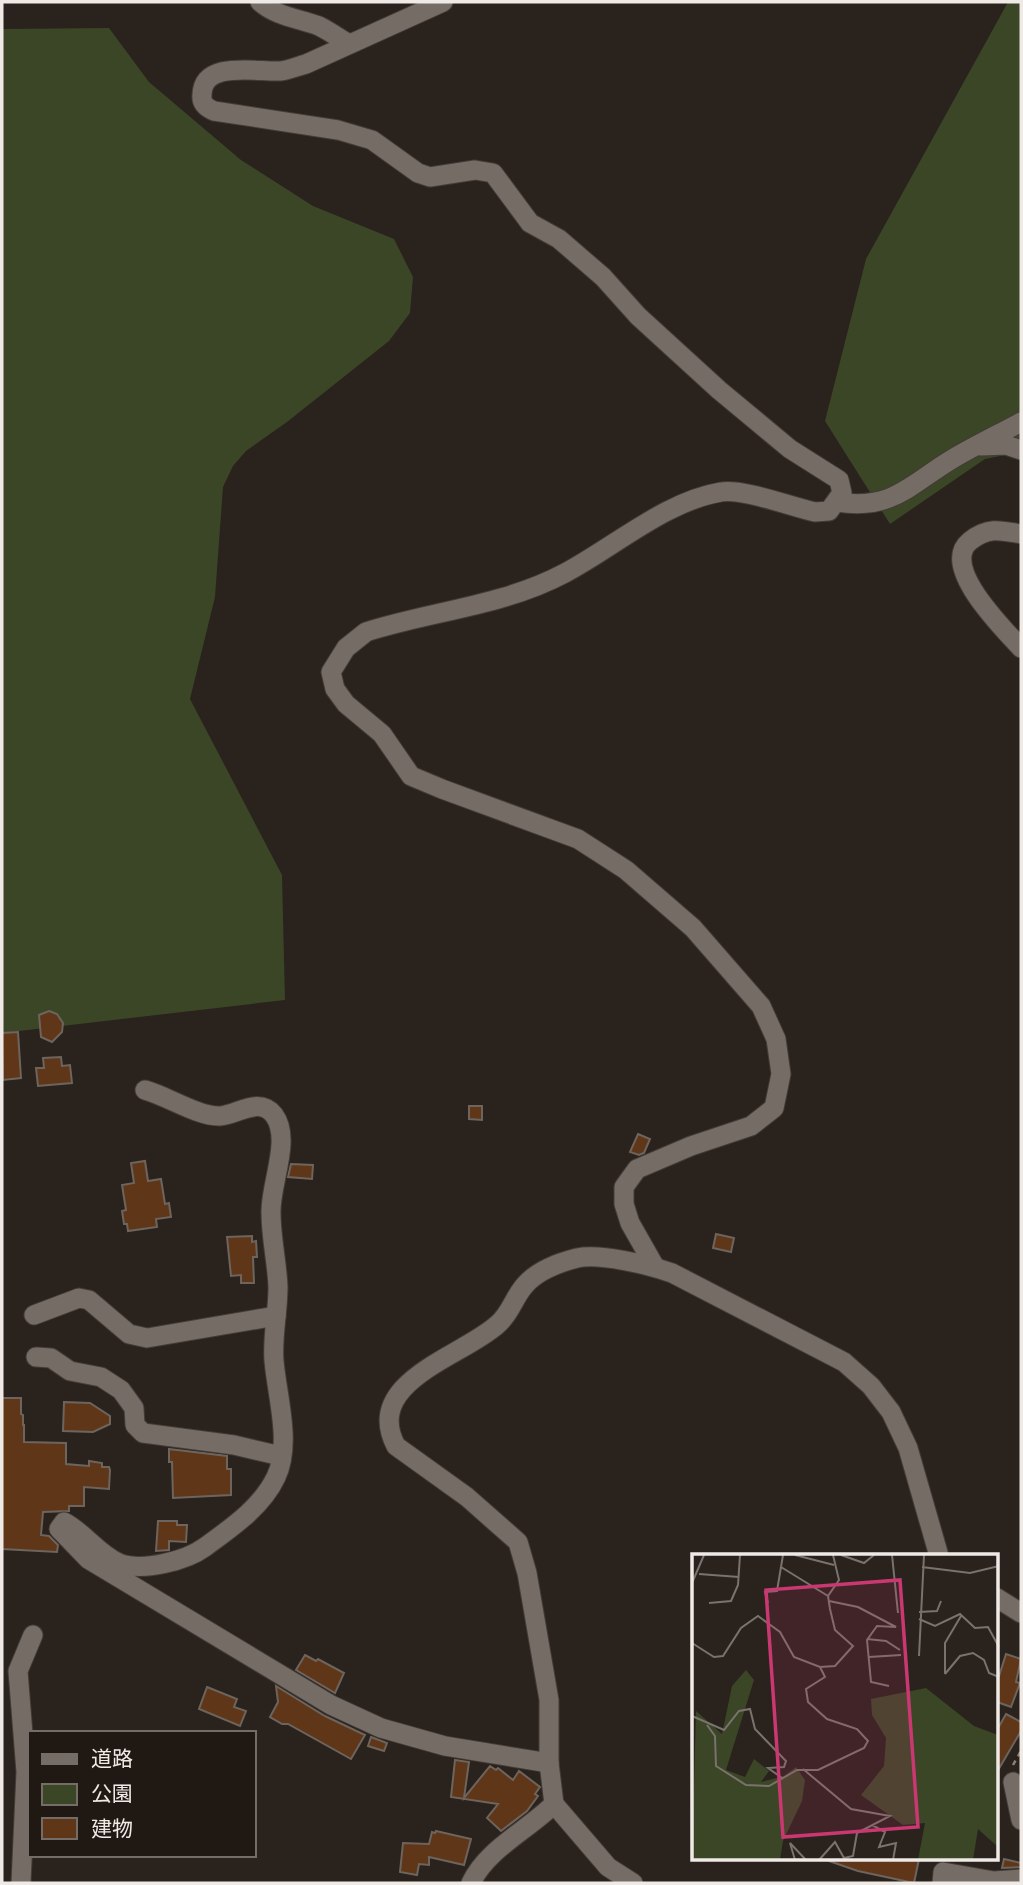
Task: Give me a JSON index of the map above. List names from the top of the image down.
{
  "legend": ["道路", "公園", "建物"]
}
